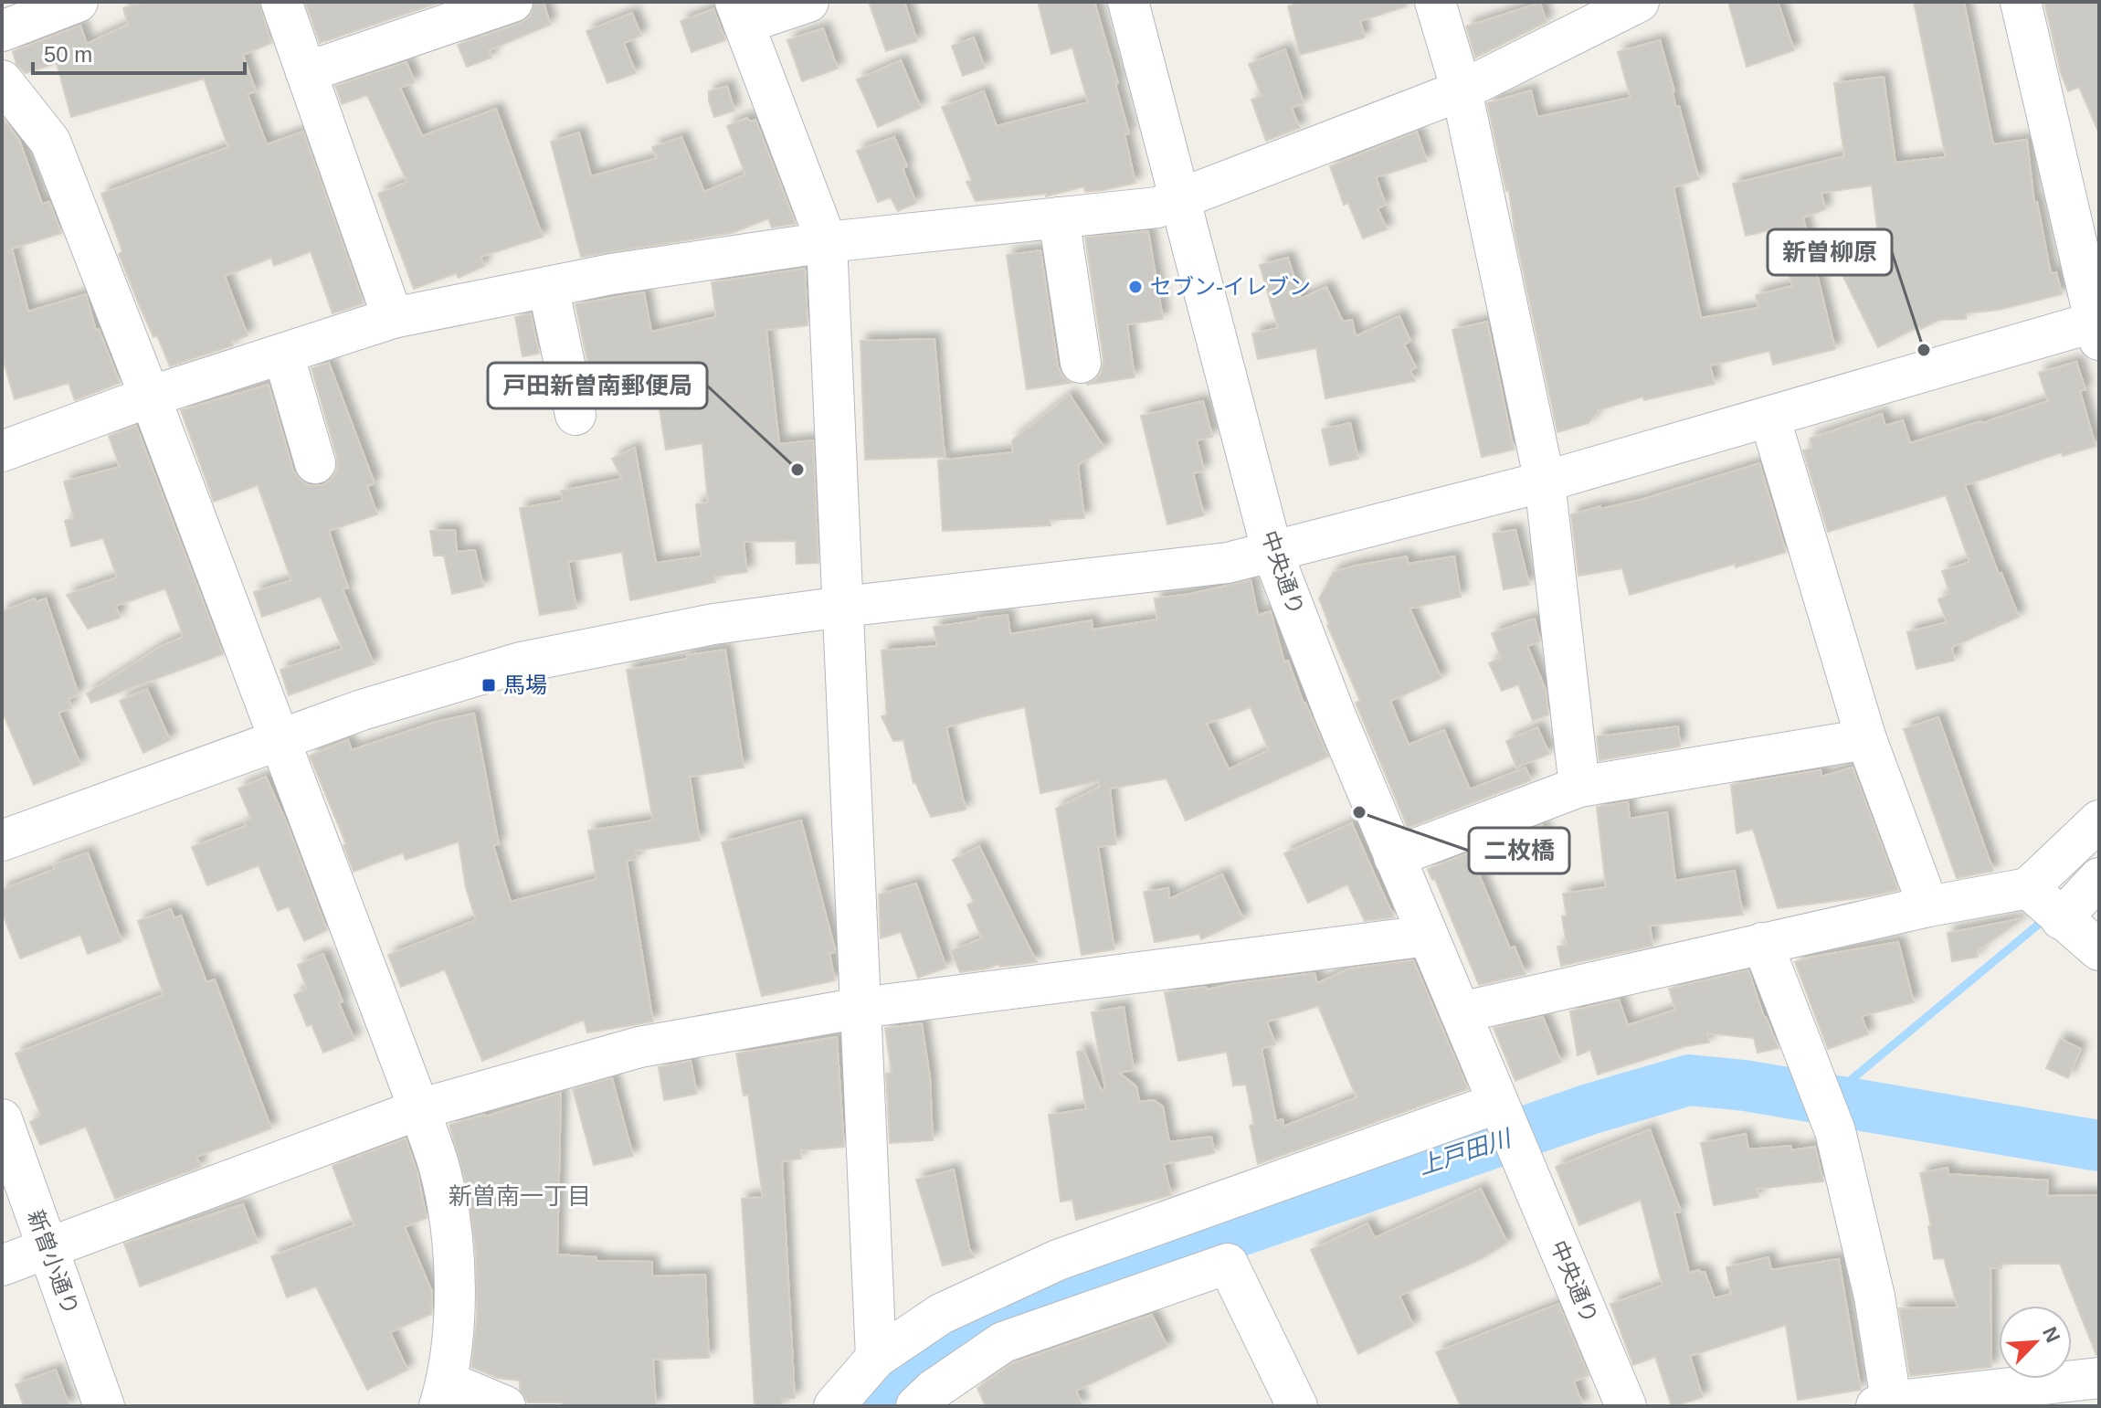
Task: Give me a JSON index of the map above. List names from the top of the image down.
{
  "streets": {
    "street": ["中央通り", "新曽小通り"]
  },
  "districts": ["新曽南一丁目"],
  "water": ["上戸田川"],
  "places": {
    "other": [
      "セブン-イレブン",
      "新曽柳原",
      "戸田新曽南郵便局",
      "二枚橋"
    ],
    "transit": ["馬場"]
  },
  "scale_bar": "50 m",
  "north": "top right"
}
